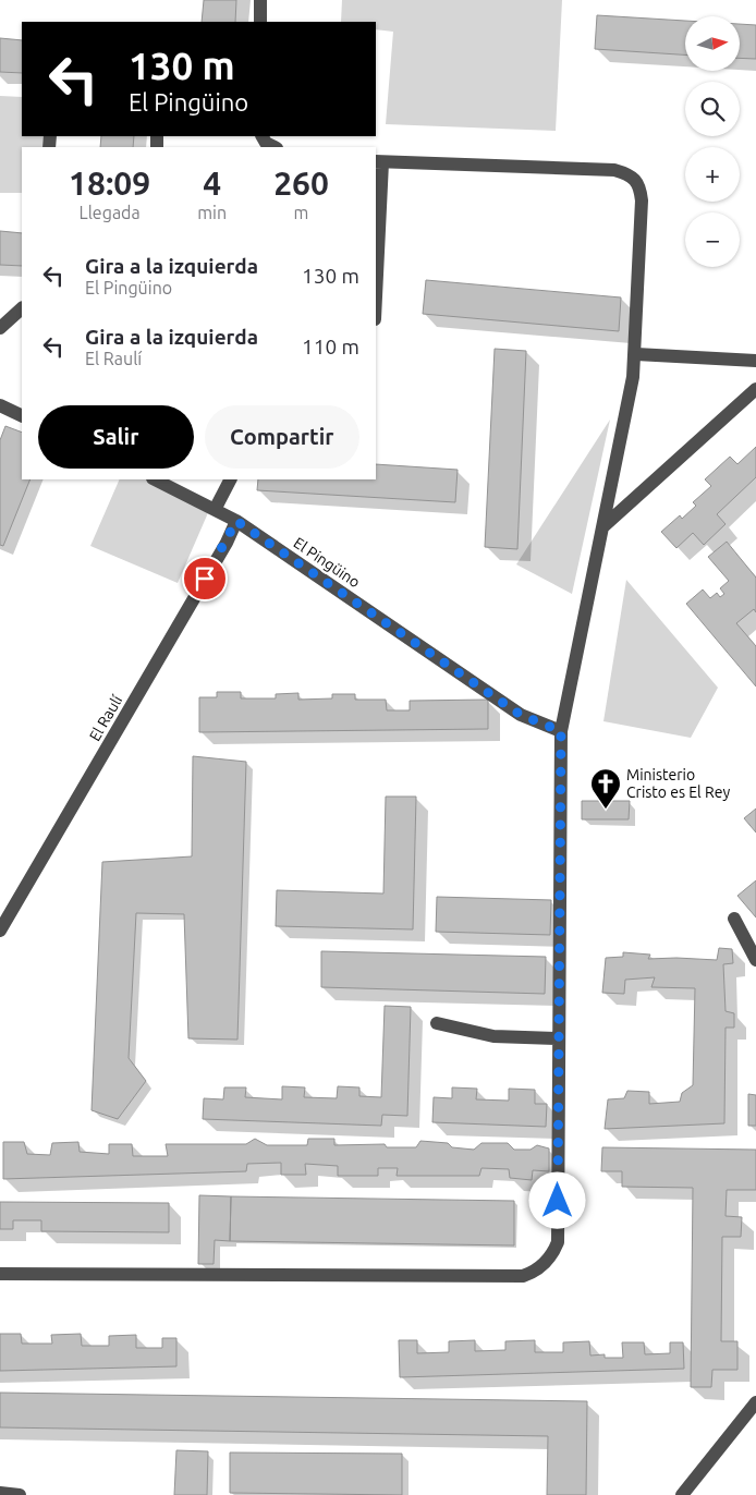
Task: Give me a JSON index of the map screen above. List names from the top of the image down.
{
  "streets": {
    "street": ["El Pingüino", "El Raulí"]
  },
  "crossings": [
    ["El Pingüino", "El Raulí"]
  ],
  "places": {
    "church": ["Ministerio Cristo es El Rey"]
  },
  "north": "right",
  "page": {
    "map_buttons": ["+", "−"],
    "turn": ["130 m", "El Pingüino"],
    "eta": [
      "18:09",
      "Llegada",
      "4",
      "min",
      "260",
      "m"
    ],
    "list": [
      {
        "name": "Gira a la izquierda",
        "note": "El Pingüino",
        "value": "130 m"
      },
      {
        "name": "Gira a la izquierda",
        "note": "El Raulí",
        "value": "110 m"
      }
    ],
    "buttons": ["Salir", "Compartir"]
  }
}
